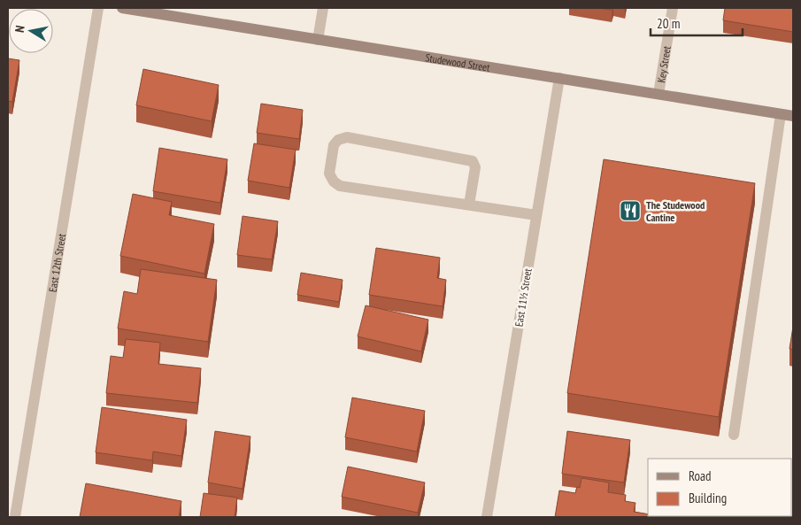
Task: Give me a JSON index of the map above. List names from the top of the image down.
{
  "streets": {
    "main road": ["Studewood Street"],
    "street": ["Key Street", "East 12th Street", "East 11½ Street"]
  },
  "crossings": [
    ["Studewood Street", "Key Street"],
    ["Studewood Street", "East 11½ Street"]
  ],
  "places": {
    "restaurant": ["The Studewood Cantine"]
  },
  "legend": ["Road", "Building"],
  "scale_bar": "20 m",
  "north": "left"
}
